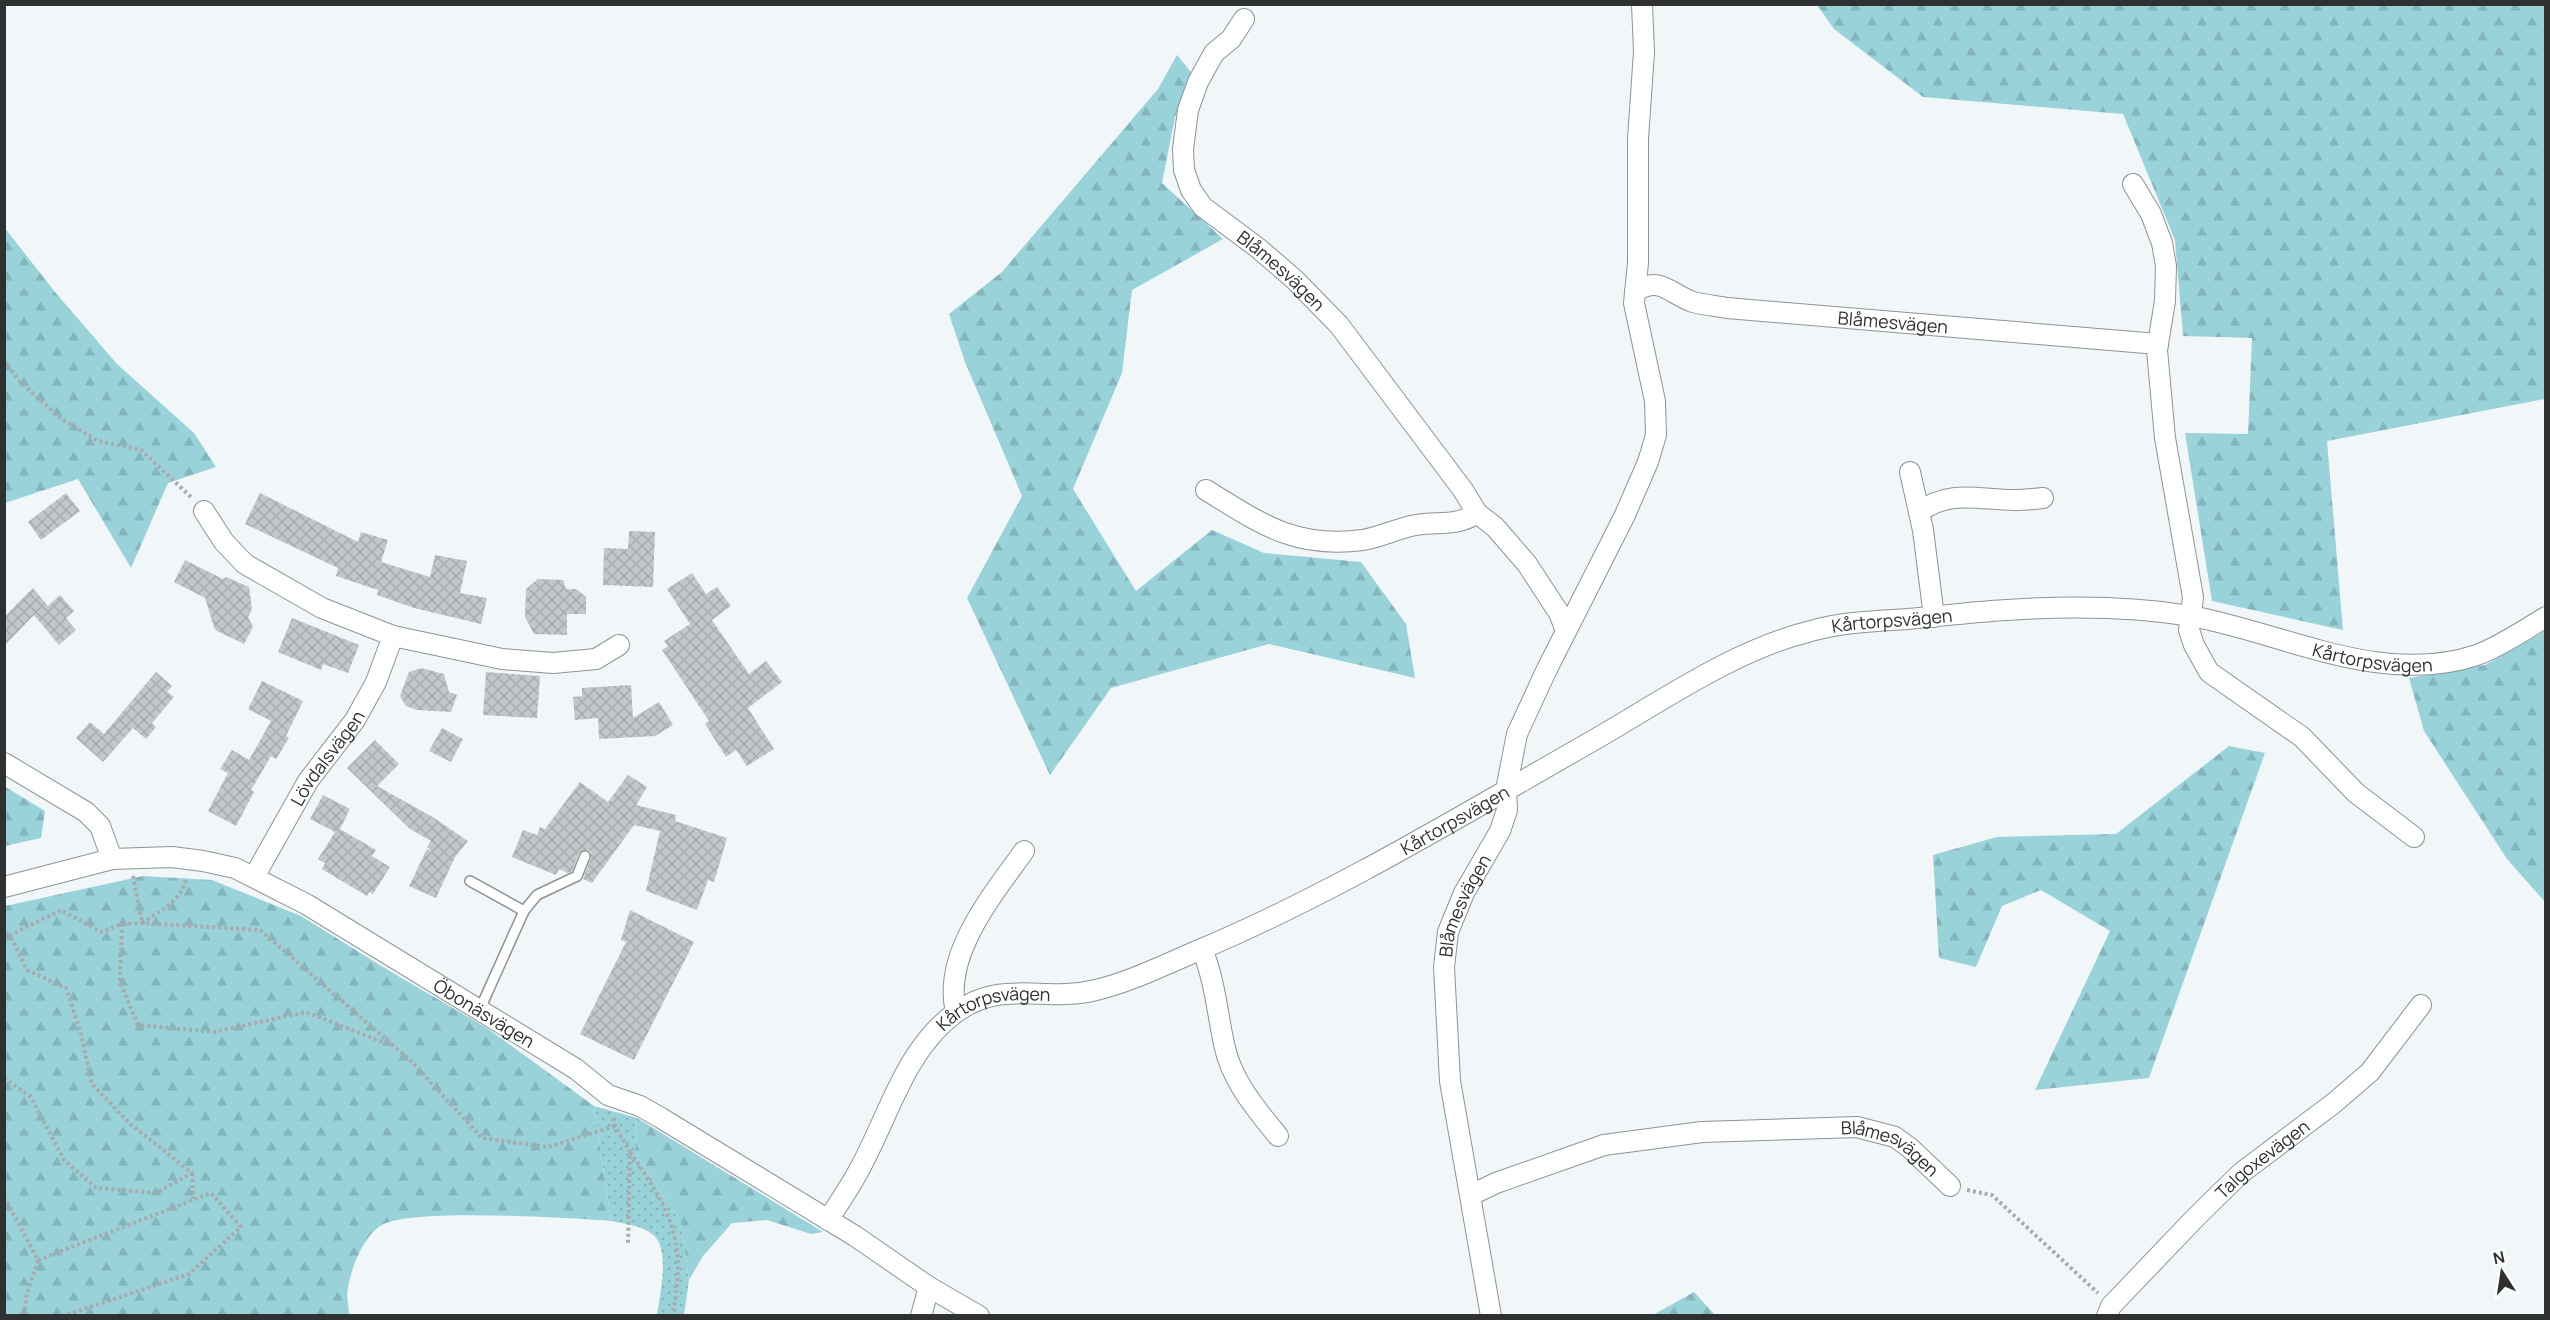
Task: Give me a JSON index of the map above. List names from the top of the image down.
{
  "streets": {
    "street": [
      "Blåmesvägen",
      "Kårtorpsvägen",
      "Lövdalsvägen",
      "Öbonäsvägen",
      "Talgoxevägen"
    ]
  },
  "crossings": [
    ["Blåmesvägen", "Kårtorpsvägen"],
    ["Kårtorpsvägen", "Öbonäsvägen"],
    ["Lövdalsvägen", "Öbonäsvägen"]
  ],
  "north": "top"
}
